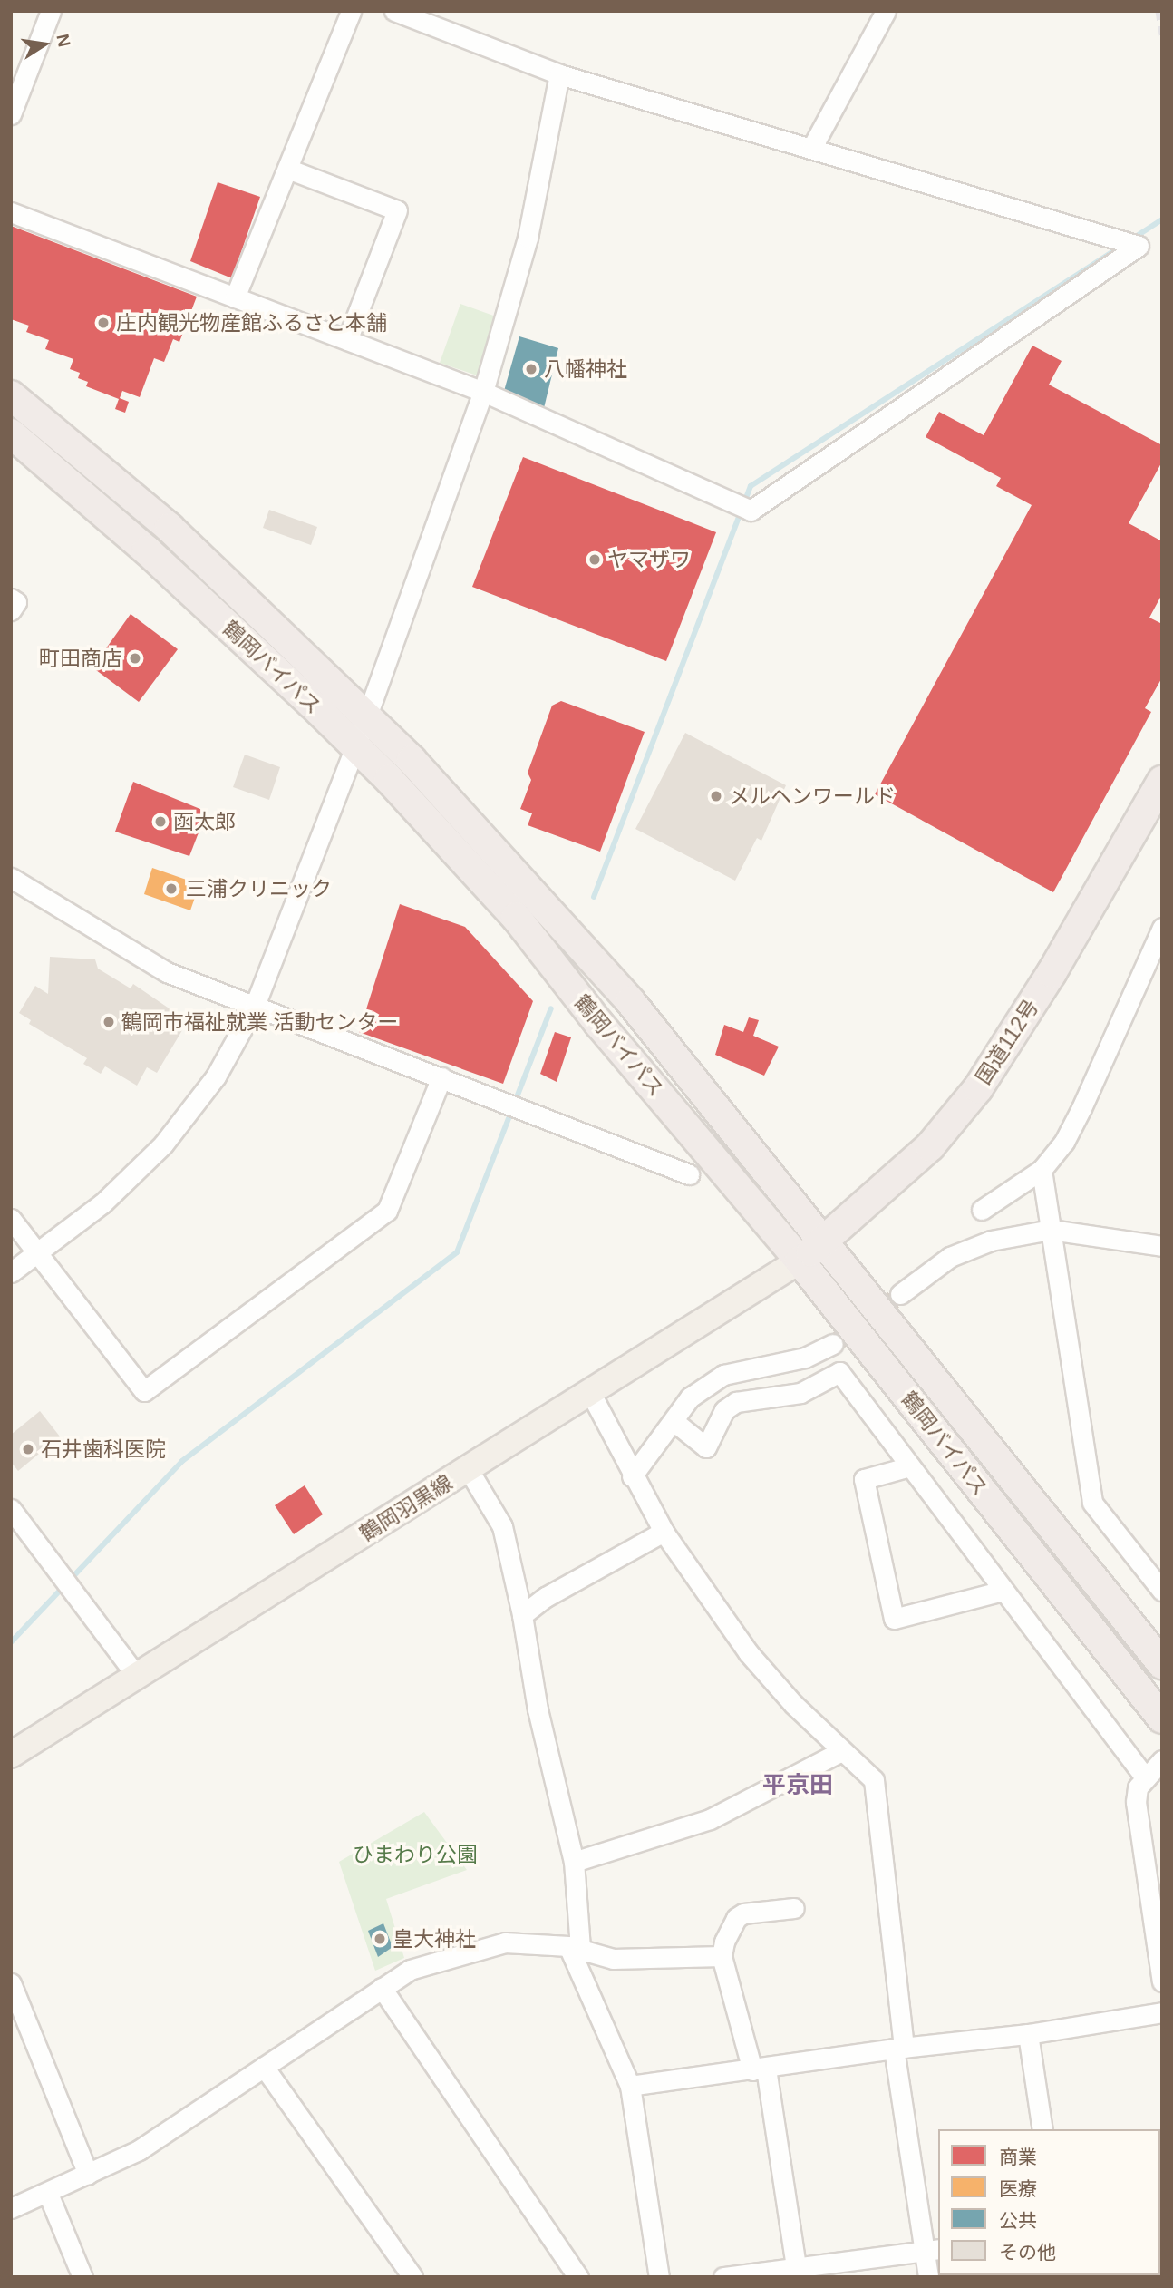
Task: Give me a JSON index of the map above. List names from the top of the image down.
{
  "streets": {
    "highway": ["鶴岡バイパス", "国道112号"],
    "main road": ["鶴岡羽黒線"]
  },
  "crossings": [
    ["鶴岡バイパス", "国道112号"],
    ["鶴岡バイパス", "鶴岡羽黒線"],
    ["国道112号", "鶴岡羽黒線"]
  ],
  "districts": ["平京田"],
  "parks": ["ひまわり公園"],
  "places": [
    "庄内観光物産館ふるさと本舗",
    "八幡神社",
    "ヤマザワ",
    "町田商店",
    "メルヘンワールド",
    "函太郎",
    "三浦クリニック",
    "鶴岡市福祉就業 活動センター",
    "石井歯科医院",
    "皇大神社"
  ],
  "legend": [
    "商業",
    "医療",
    "公共",
    "その他"
  ],
  "north": "right"
}
